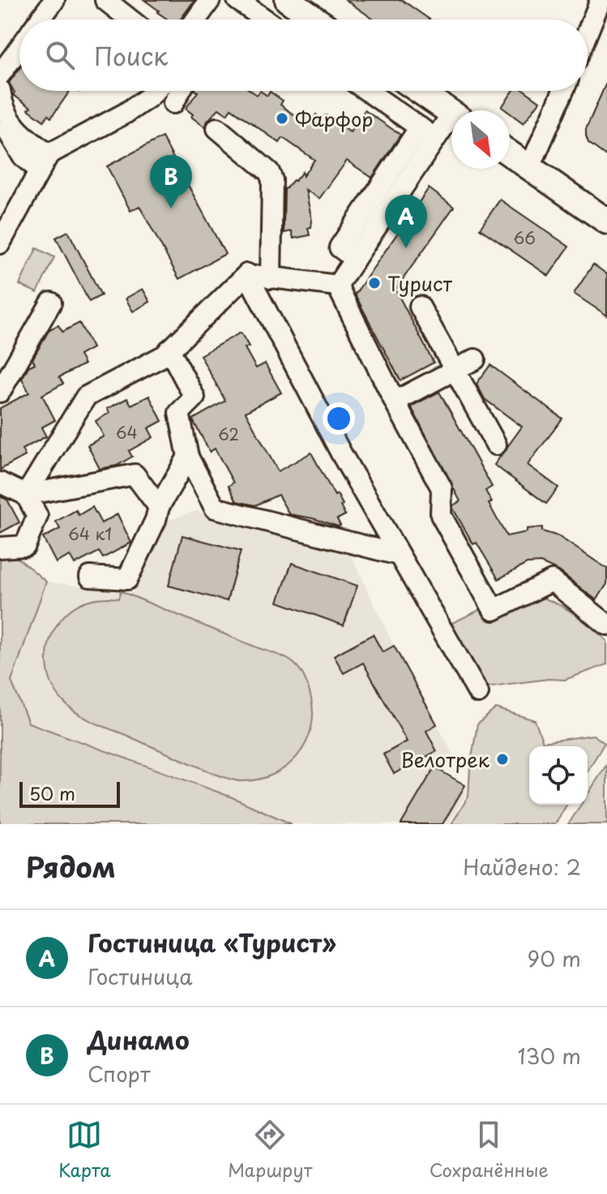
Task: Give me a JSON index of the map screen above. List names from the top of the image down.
{
  "places": ["Фарфор", "Турист", "Велотрек"],
  "house_numbers": [
    "66",
    "64",
    "62",
    "64 к1"
  ],
  "scale_bar": "50 m",
  "north": "bottom right",
  "page": {
    "search": "Поиск",
    "pins": ["B", "A"],
    "scale": "50 m",
    "heading": ["Рядом", "Найдено: 2"],
    "list": [
      {
        "mark": "A",
        "name": "Гостиница «Турист»",
        "note": "Гостиница",
        "value": "90 m"
      },
      {
        "mark": "B",
        "name": "Динамо",
        "note": "Спорт",
        "value": "130 m"
      }
    ],
    "nav": ["Карта", "Маршрут", "Сохранённые"]
  }
}
